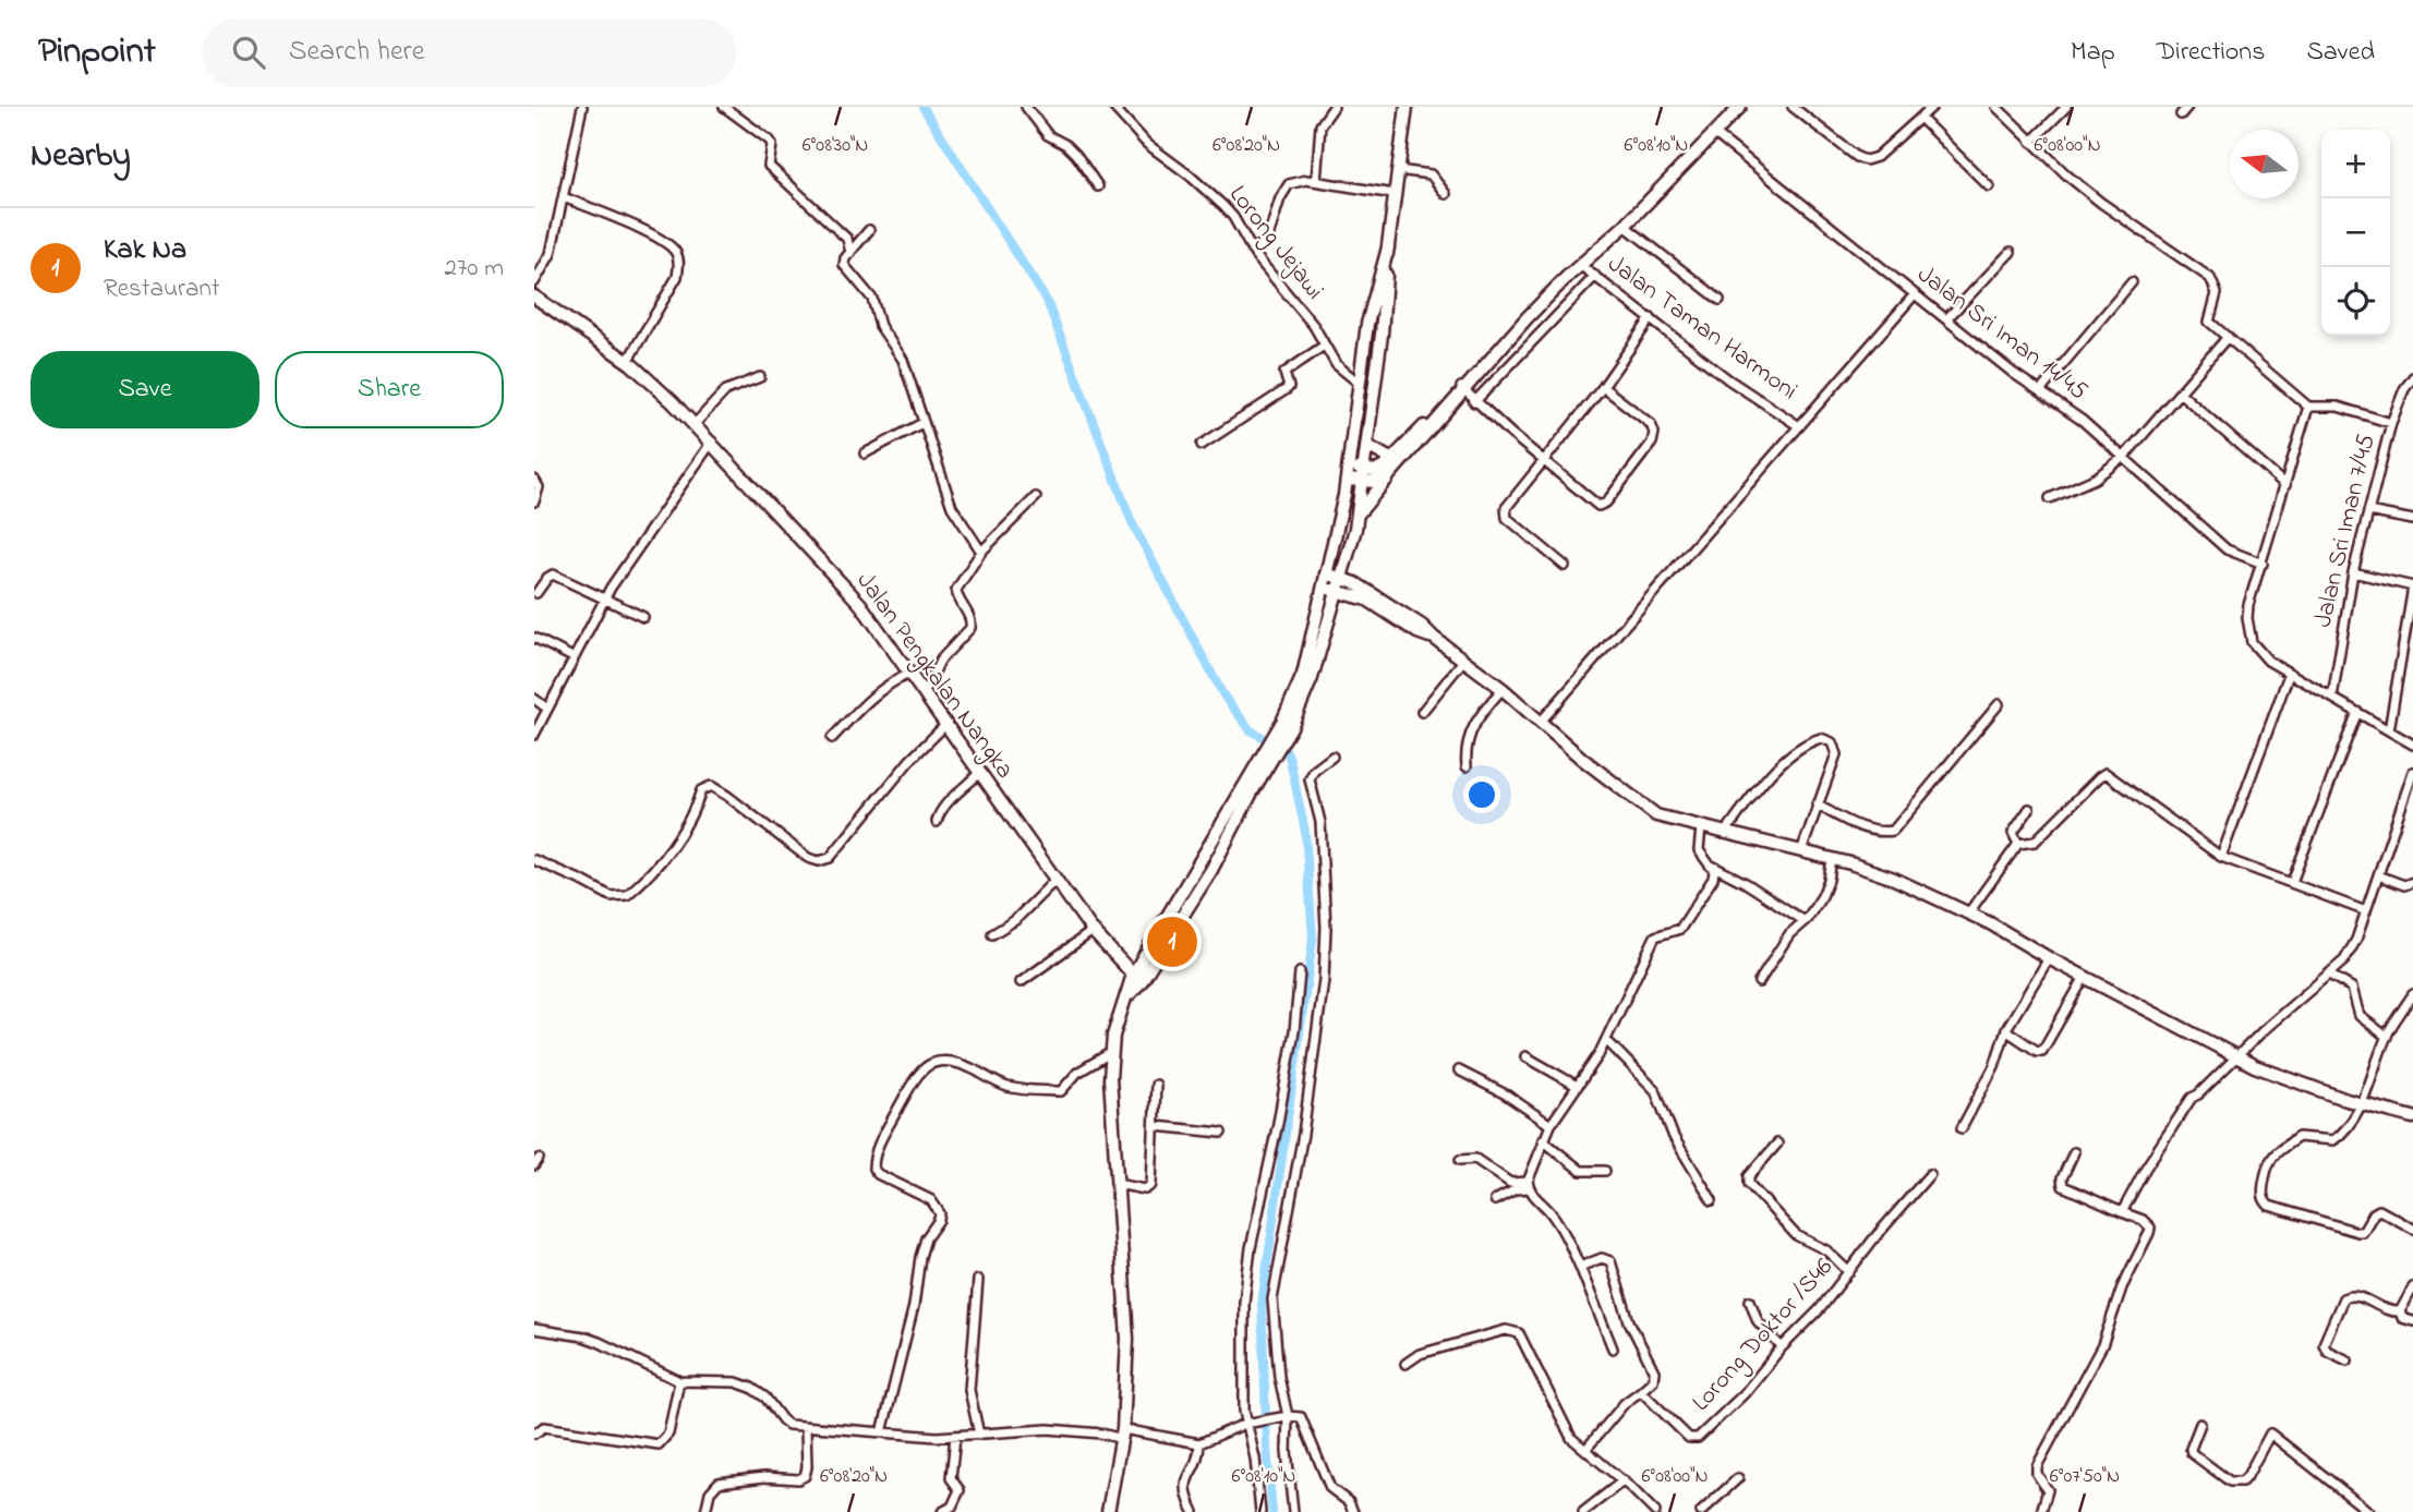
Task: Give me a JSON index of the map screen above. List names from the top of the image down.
{
  "streets": {
    "main road": ["Jalan Pengkalan Nangka"],
    "street": [
      "Lorong Jejawi",
      "Jalan Taman Harmoni",
      "Jalan Sri Iman 14/45",
      "Jalan Sri Iman 7/45",
      "Lorong Doktor /S46"
    ]
  },
  "north": "left",
  "page": {
    "header": "Pinpoint",
    "search": "Search here",
    "nav": ["Map", "Directions", "Saved"],
    "heading": "Nearby",
    "map_buttons": ["+", "−"],
    "list": [
      {
        "mark": "1",
        "name": "Kak Na",
        "note": "Restaurant",
        "value": "270 m"
      }
    ],
    "buttons": ["Save", "Share"],
    "pins": "1"
  },
  "coordinates": [
    "6°08'30\"N",
    "6°08'20\"N",
    "6°08'10\"N",
    "6°08'00\"N",
    "6°07'50\"N"
  ]
}
